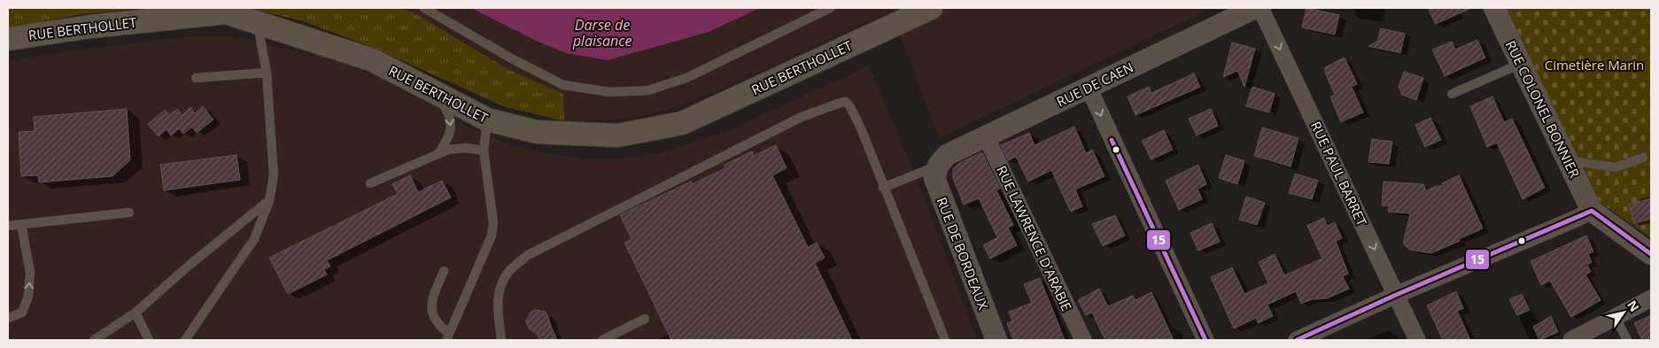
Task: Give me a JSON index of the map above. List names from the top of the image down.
{
  "streets": {
    "main road": ["RUE BERTHOLLET"],
    "street": [
      "RUE DE CAEN",
      "RUE COLONEL BONNIER",
      "RUE PAUL BARRET",
      "RUE LAWRENCE D'ARABIE",
      "RUE DE BORDEAUX"
    ]
  },
  "crossings": [
    ["RUE DE CAEN", "RUE LAWRENCE D'ARABIE"],
    ["RUE DE CAEN", "RUE DE BORDEAUX"]
  ],
  "one_way": ["RUE PAUL BARRET"],
  "water": ["Darse de plaisance"],
  "parks": ["Cimetière Marin"],
  "lines": ["transit line 15"],
  "north": "top right"
}
